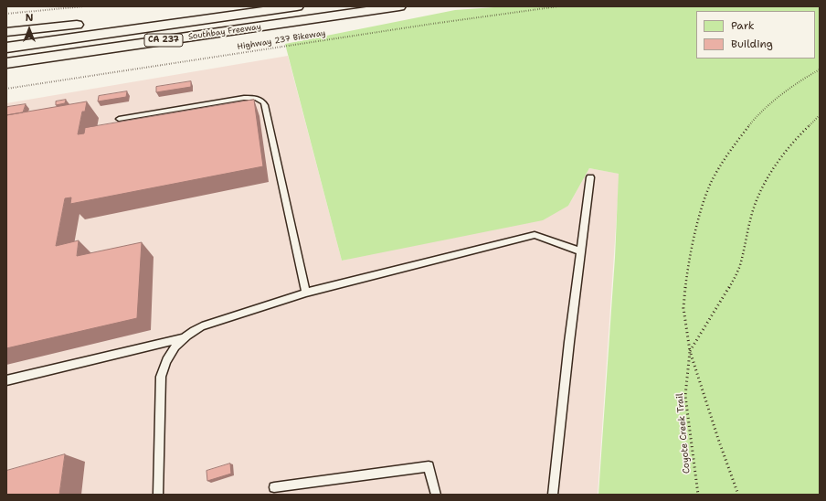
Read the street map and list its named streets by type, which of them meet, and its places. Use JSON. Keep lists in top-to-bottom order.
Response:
{
  "streets": {
    "highway": ["Southbay Freeway", "CA 237"],
    "path": ["Highway 237 Bikeway", "Coyote Creek Trail"]
  },
  "legend": ["Park", "Building"],
  "north": "top"
}
